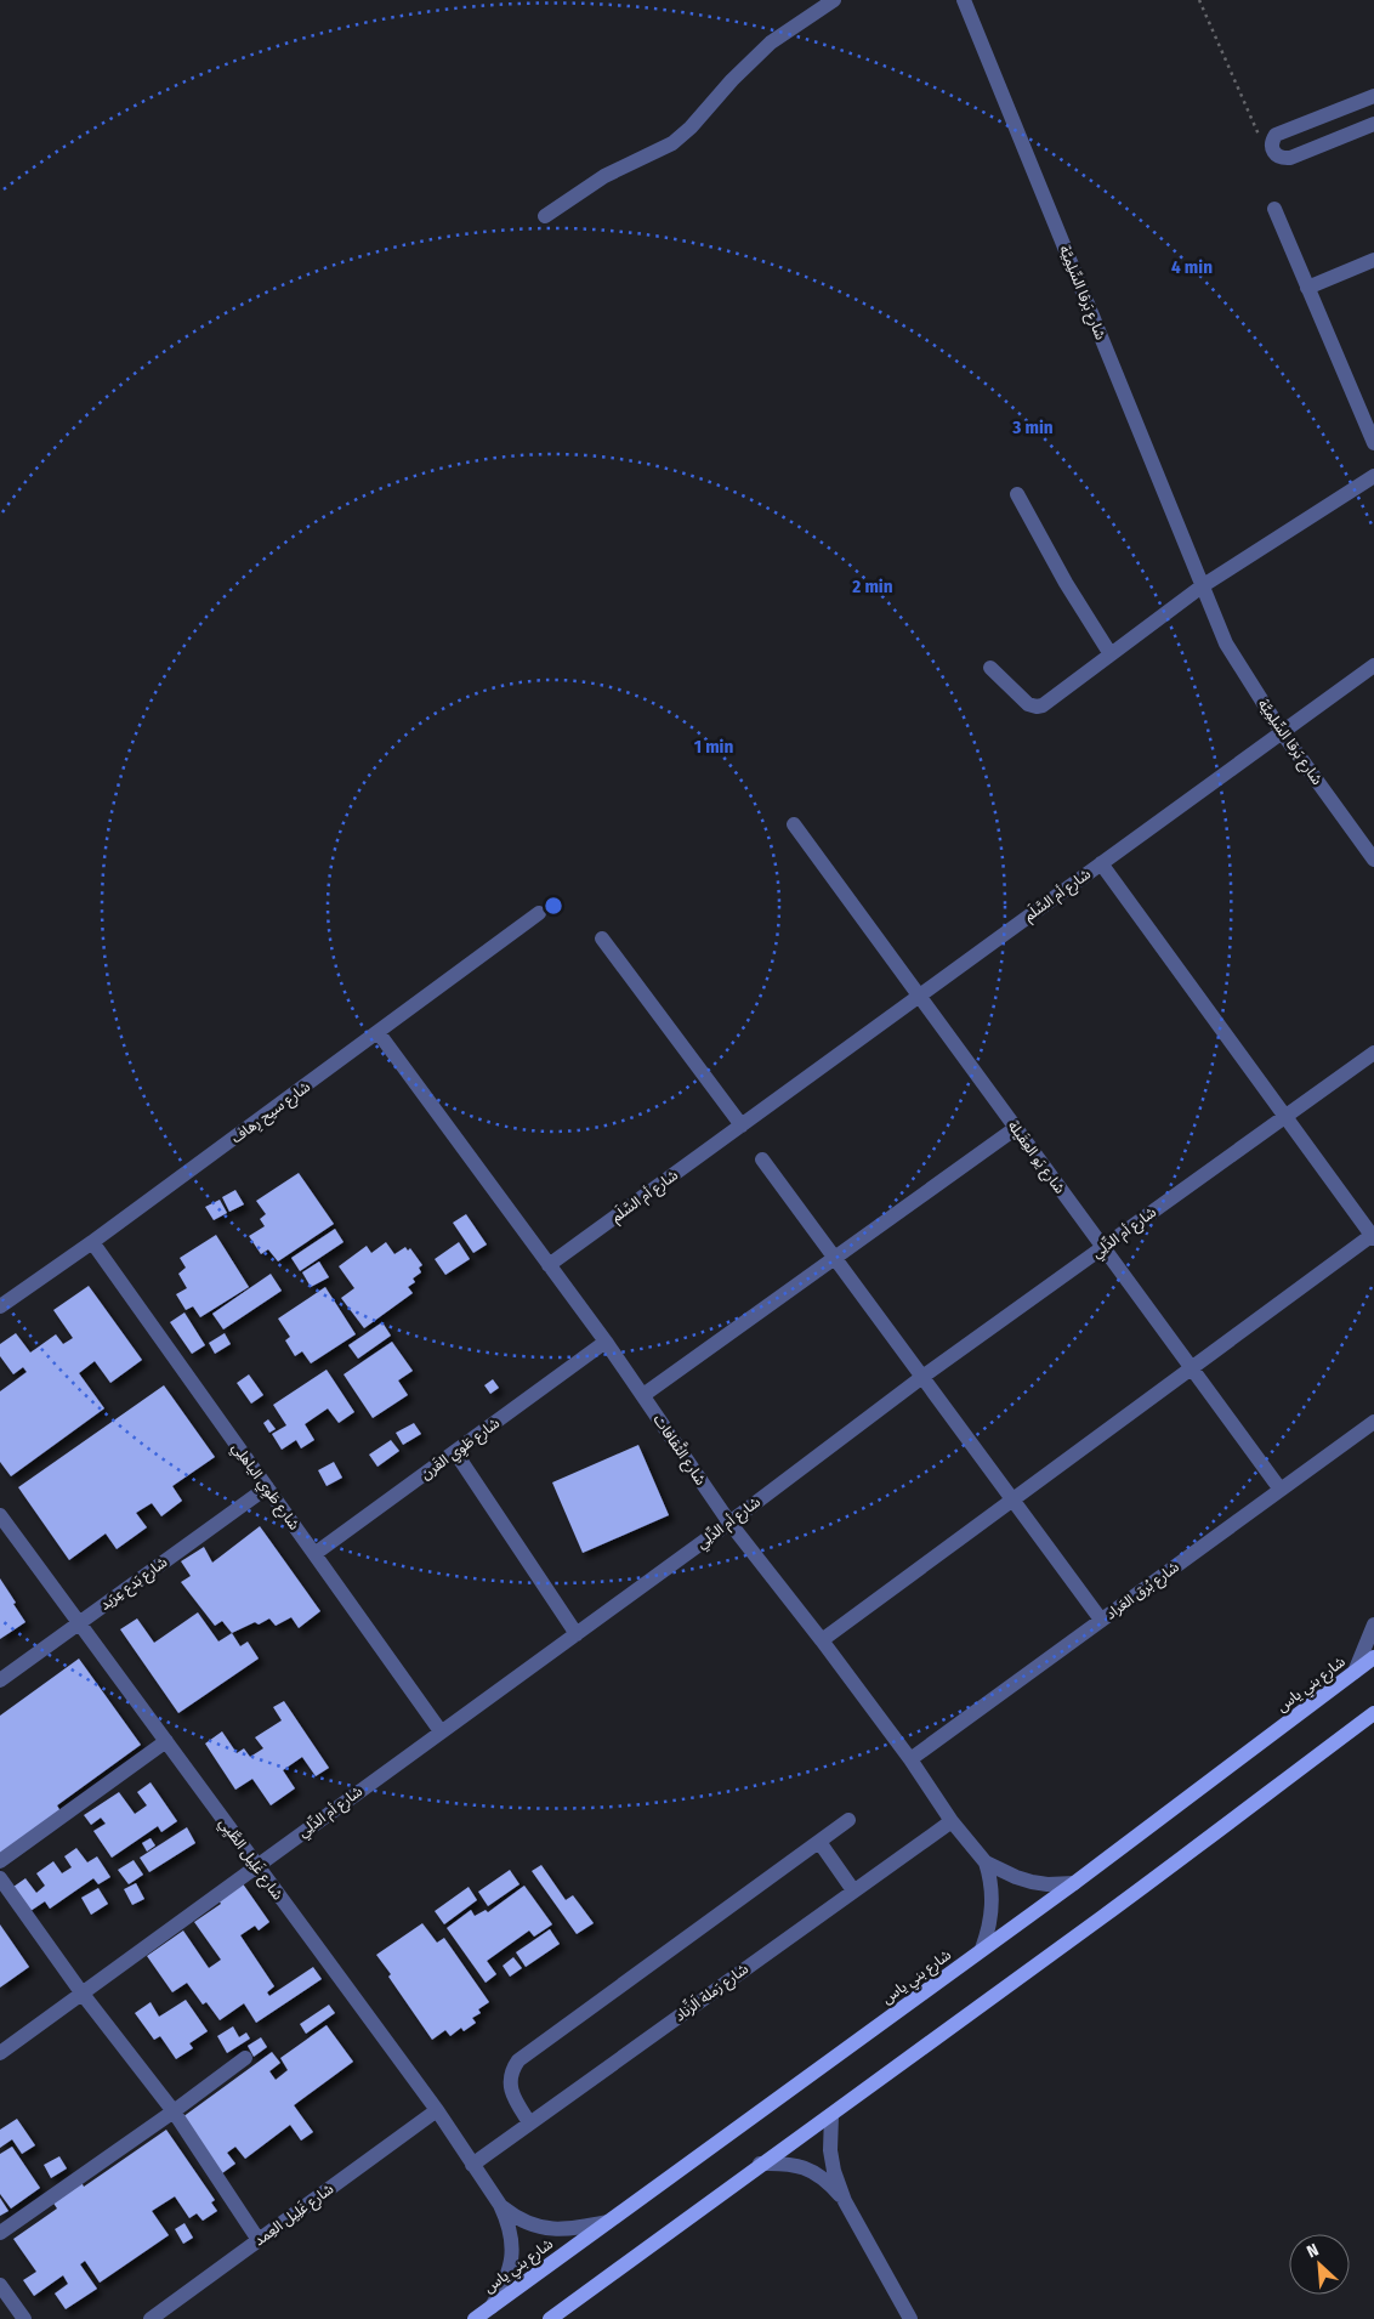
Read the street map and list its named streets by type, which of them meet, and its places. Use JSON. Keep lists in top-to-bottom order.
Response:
{
  "streets": {
    "main road": ["شارع بني ياس"],
    "street": [
      "شارع بَرقا السِّلِمِيَّة",
      "شارع أم السَّلَم",
      "شارع سيح رِهاف",
      "شارع يَو العِقَيلة",
      "شارع أم الدِّلِي",
      "شارع طَوِي القَرن",
      "شارع الثَّقافات",
      "شارع طَوِي الياهلِي",
      "شارع بَدع عِرَيد",
      "شارع بُرق العَراد",
      "شارع غَلِيل الطَّيِي",
      "شارع رَملة اَلزِّناد",
      "شارع غَلِيل العِمد"
    ]
  },
  "crossings": [
    ["شارع بَرقا السِّلِمِيَّة", "شارع أم السَّلَم"],
    ["شارع أم السَّلَم", "شارع يَو العِقَيلة"],
    ["شارع أم السَّلَم", "شارع الثَّقافات"],
    ["شارع سيح رِهاف", "شارع الثَّقافات"],
    ["شارع سيح رِهاف", "شارع طَوِي الياهلِي"],
    ["شارع يَو العِقَيلة", "شارع أم الدِّلِي"],
    ["شارع يَو العِقَيلة", "شارع بُرق العَراد"],
    ["شارع أم الدِّلِي", "شارع الثَّقافات"],
    ["شارع أم الدِّلِي", "شارع طَوِي الياهلِي"],
    ["شارع أم الدِّلِي", "شارع غَلِيل الطَّيِي"],
    ["شارع طَوِي القَرن", "شارع الثَّقافات"],
    ["شارع طَوِي القَرن", "شارع طَوِي الياهلِي"],
    ["شارع الثَّقافات", "شارع بُرق العَراد"],
    ["شارع الثَّقافات", "شارع بني ياس"],
    ["شارع الثَّقافات", "شارع رَملة اَلزِّناد"],
    ["شارع طَوِي الياهلِي", "شارع بَدع عِرَيد"],
    ["شارع بَدع عِرَيد", "شارع غَلِيل الطَّيِي"],
    ["شارع بني ياس", "شارع غَلِيل الطَّيِي"],
    ["شارع غَلِيل الطَّيِي", "شارع رَملة اَلزِّناد"],
    ["شارع غَلِيل الطَّيِي", "شارع غَلِيل العِمد"]
  ],
  "north": "top left",
  "rings": [
    "4 min",
    "3 min",
    "2 min",
    "1 min"
  ]
}
